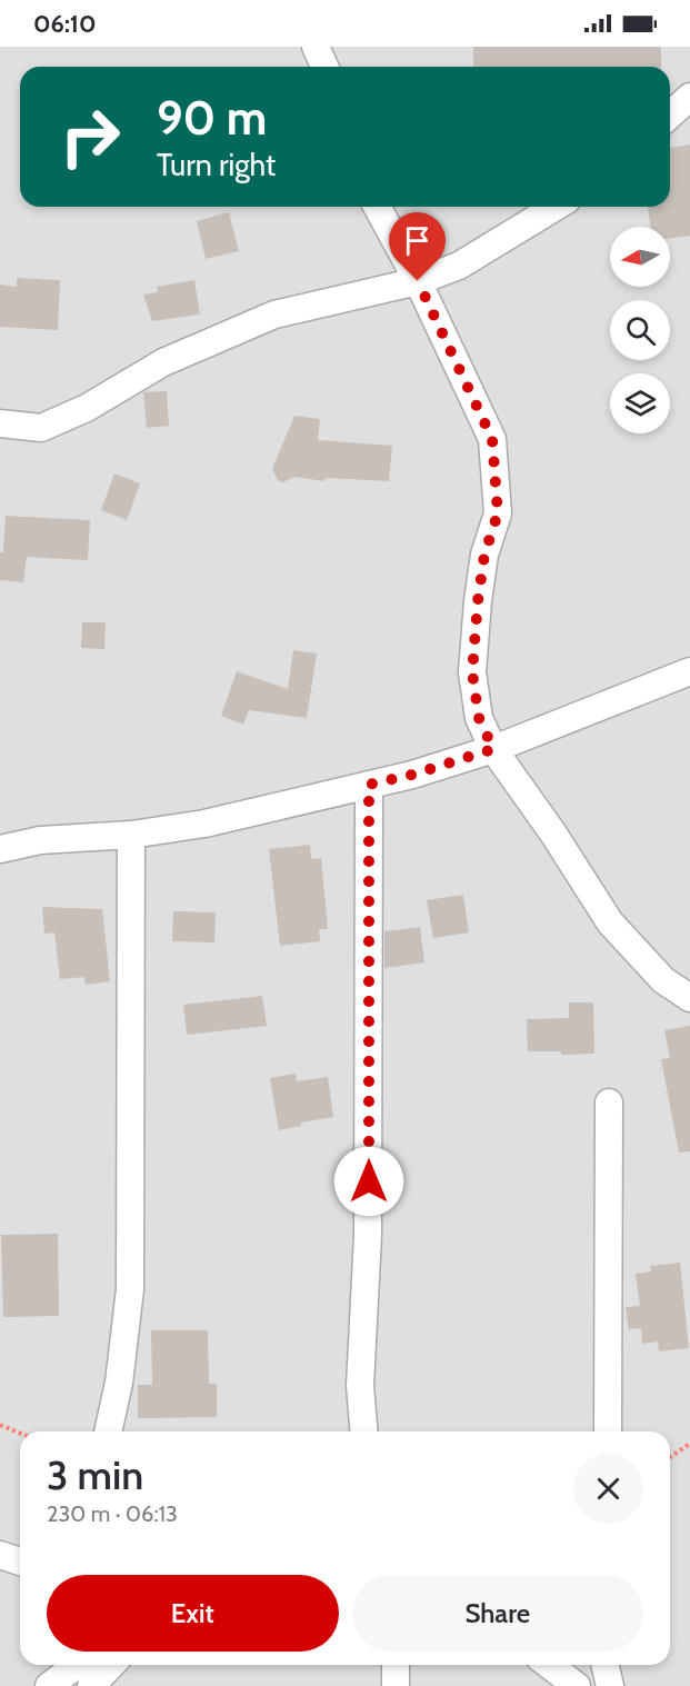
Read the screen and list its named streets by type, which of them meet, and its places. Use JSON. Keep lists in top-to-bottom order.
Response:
{
  "north": "left",
  "page": {
    "status": "06:10",
    "turn": ["90 m", "Turn right"],
    "heading": ["3 min", "230 m · 06:13"],
    "buttons": ["Exit", "Share"]
  }
}
